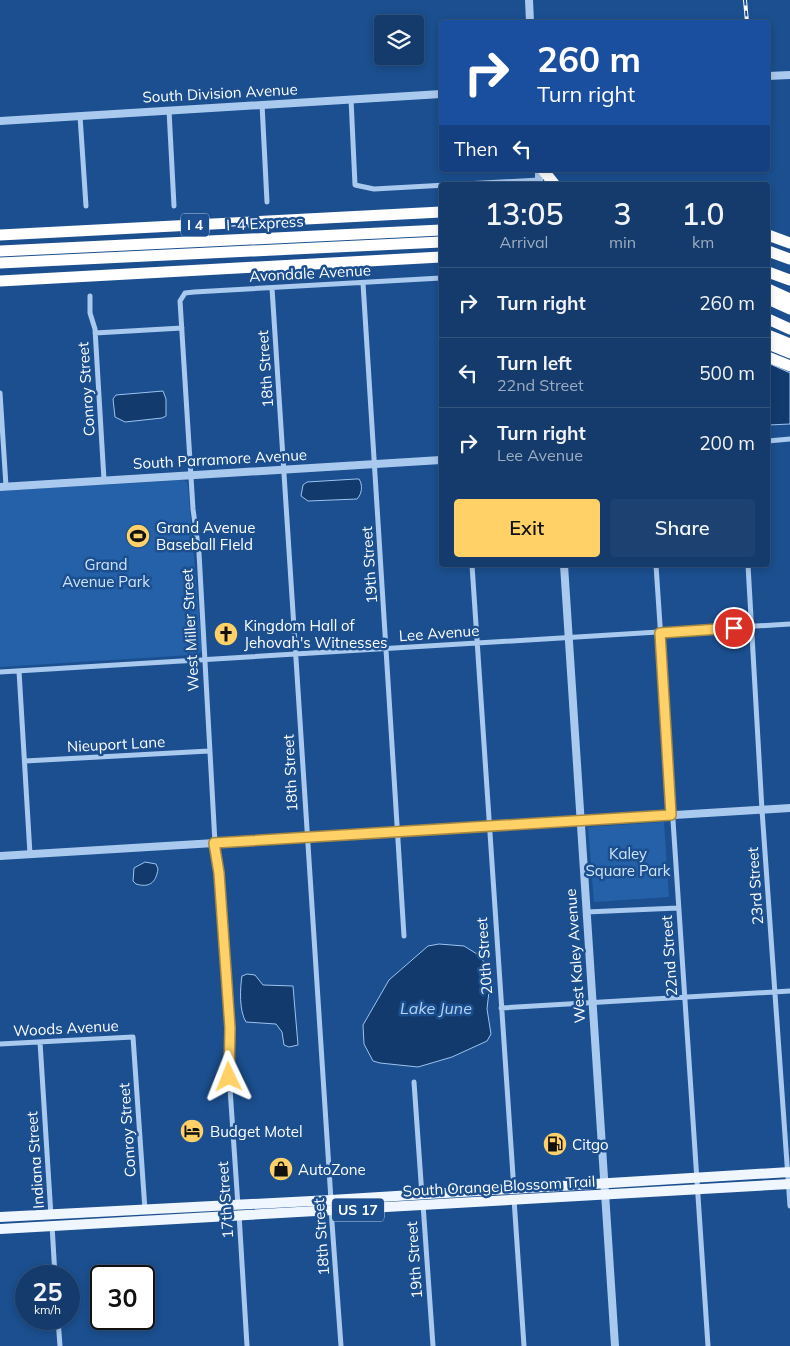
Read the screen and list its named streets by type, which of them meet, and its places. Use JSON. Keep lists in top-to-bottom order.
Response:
{
  "streets": {
    "highway": ["I-4 Express", "I 4"],
    "main road": ["South Orange Blossom Trail", "US 17"],
    "street": [
      "South Division Avenue",
      "Avondale Avenue",
      "18th Street",
      "Conroy Street",
      "South Parramore Avenue",
      "19th Street",
      "West Miller Street",
      "Lee Avenue",
      "Nieuport Lane",
      "23rd Street",
      "20th Street",
      "West Kaley Avenue",
      "22nd Street",
      "Woods Avenue",
      "Indiana Street",
      "17th Street"
    ]
  },
  "crossings": [
    ["Avondale Avenue", "18th Street"],
    ["Avondale Avenue", "19th Street"],
    ["Avondale Avenue", "West Miller Street"],
    ["18th Street", "South Parramore Avenue"],
    ["18th Street", "Lee Avenue"],
    ["18th Street", "South Orange Blossom Trail"],
    ["Conroy Street", "South Parramore Avenue"],
    ["Conroy Street", "Woods Avenue"],
    ["Conroy Street", "South Orange Blossom Trail"],
    ["South Parramore Avenue", "19th Street"],
    ["South Parramore Avenue", "West Miller Street"],
    ["19th Street", "Lee Avenue"],
    ["19th Street", "South Orange Blossom Trail"],
    ["West Miller Street", "Lee Avenue"],
    ["West Miller Street", "Nieuport Lane"],
    ["West Miller Street", "17th Street"],
    ["Lee Avenue", "23rd Street"],
    ["Lee Avenue", "20th Street"],
    ["Lee Avenue", "West Kaley Avenue"],
    ["Lee Avenue", "22nd Street"],
    ["23rd Street", "South Orange Blossom Trail"],
    ["20th Street", "South Orange Blossom Trail"],
    ["West Kaley Avenue", "South Orange Blossom Trail"],
    ["22nd Street", "South Orange Blossom Trail"],
    ["Woods Avenue", "Indiana Street"],
    ["Indiana Street", "South Orange Blossom Trail"],
    ["South Orange Blossom Trail", "17th Street"]
  ],
  "water": ["Lake June"],
  "parks": ["Grand Avenue Park", "Kaley Square Park"],
  "places": {
    "sports": ["Grand Avenue Baseball FIeld"],
    "church": ["Kingdom Hall of Jehovah's Witnesses"],
    "hotel": ["Budget Motel"],
    "fuel station": ["Citgo"],
    "shop": ["AutoZone"]
  },
  "page": {
    "turn": ["260 m", "Turn right"],
    "then": "Then",
    "eta": [
      "13:05",
      "Arrival",
      "3",
      "min",
      "1.0",
      "km"
    ],
    "list": [
      {
        "name": "Turn right",
        "value": "260 m"
      },
      {
        "name": "Turn left",
        "note": "22nd Street",
        "value": "500 m"
      },
      {
        "name": "Turn right",
        "note": "Lee Avenue",
        "value": "200 m"
      }
    ],
    "buttons": ["Exit", "Share"],
    "speed": "25 km/h",
    "limit": "30"
  }
}
